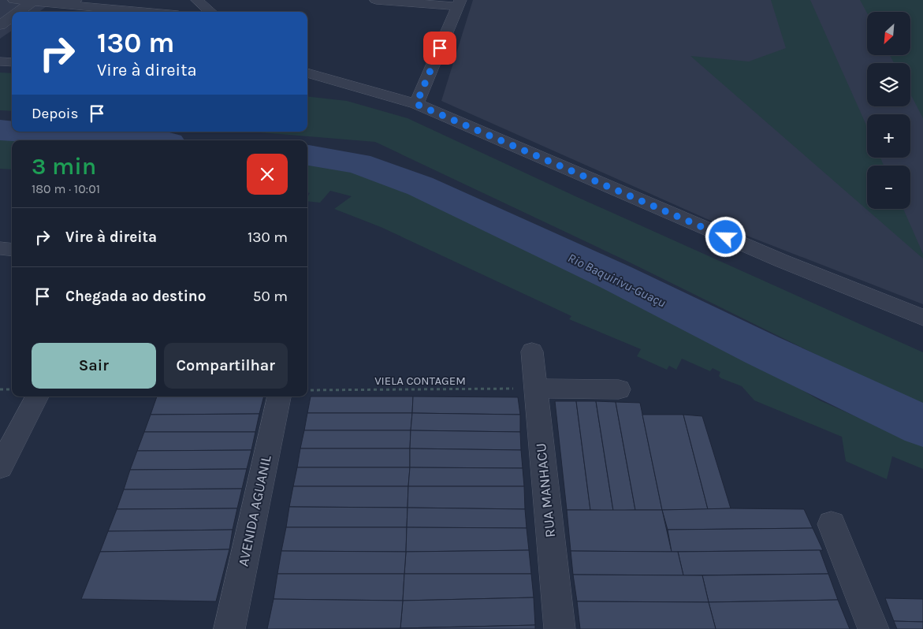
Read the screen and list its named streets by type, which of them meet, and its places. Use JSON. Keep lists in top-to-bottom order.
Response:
{
  "streets": {
    "street": ["RUA MANHACU", "AVENIDA AGUANIL"],
    "path": ["VIELA CONTAGEM"]
  },
  "crossings": [
    ["VIELA CONTAGEM", "RUA MANHACU"]
  ],
  "water": ["Rio Baquirivu-Guaçu"],
  "north": "bottom left",
  "page": {
    "map_buttons": ["+", "−"],
    "turn": ["130 m", "Vire à direita"],
    "then": "Depois",
    "heading": ["3 min", "180 m · 10:01"],
    "list": [
      {
        "name": "Vire à direita",
        "value": "130 m"
      },
      {
        "name": "Chegada ao destino",
        "value": "50 m"
      }
    ],
    "buttons": ["Sair", "Compartilhar"]
  }
}
